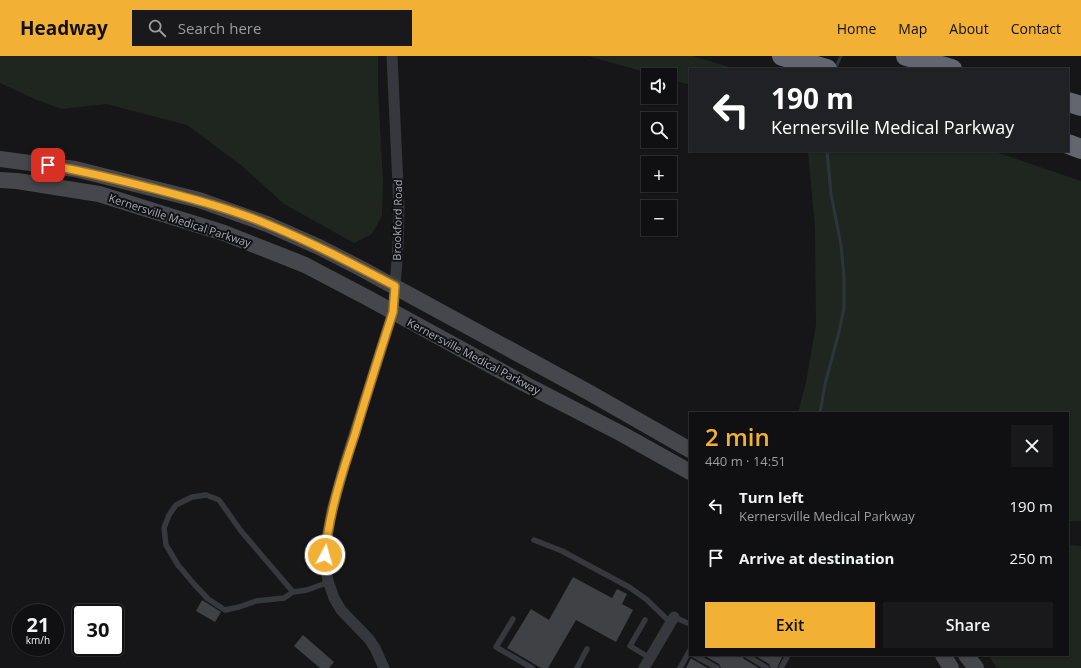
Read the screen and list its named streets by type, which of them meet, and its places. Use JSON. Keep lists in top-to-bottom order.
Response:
{
  "streets": {
    "main road": ["Kernersville Medical Parkway"],
    "street": ["Brookford Road"]
  },
  "crossings": [
    ["Kernersville Medical Parkway", "Brookford Road"]
  ],
  "page": {
    "header": "Headway",
    "search": "Search here",
    "nav": [
      "Home",
      "Map",
      "About",
      "Contact"
    ],
    "map_buttons": ["+", "−"],
    "turn": ["190 m", "Kernersville Medical Parkway"],
    "heading": ["2 min", "440 m · 14:51"],
    "list": [
      {
        "name": "Turn left",
        "note": "Kernersville Medical Parkway",
        "value": "190 m"
      },
      {
        "name": "Arrive at destination",
        "value": "250 m"
      }
    ],
    "buttons": ["Exit", "Share"],
    "speed": "21 km/h",
    "limit": "30"
  }
}
